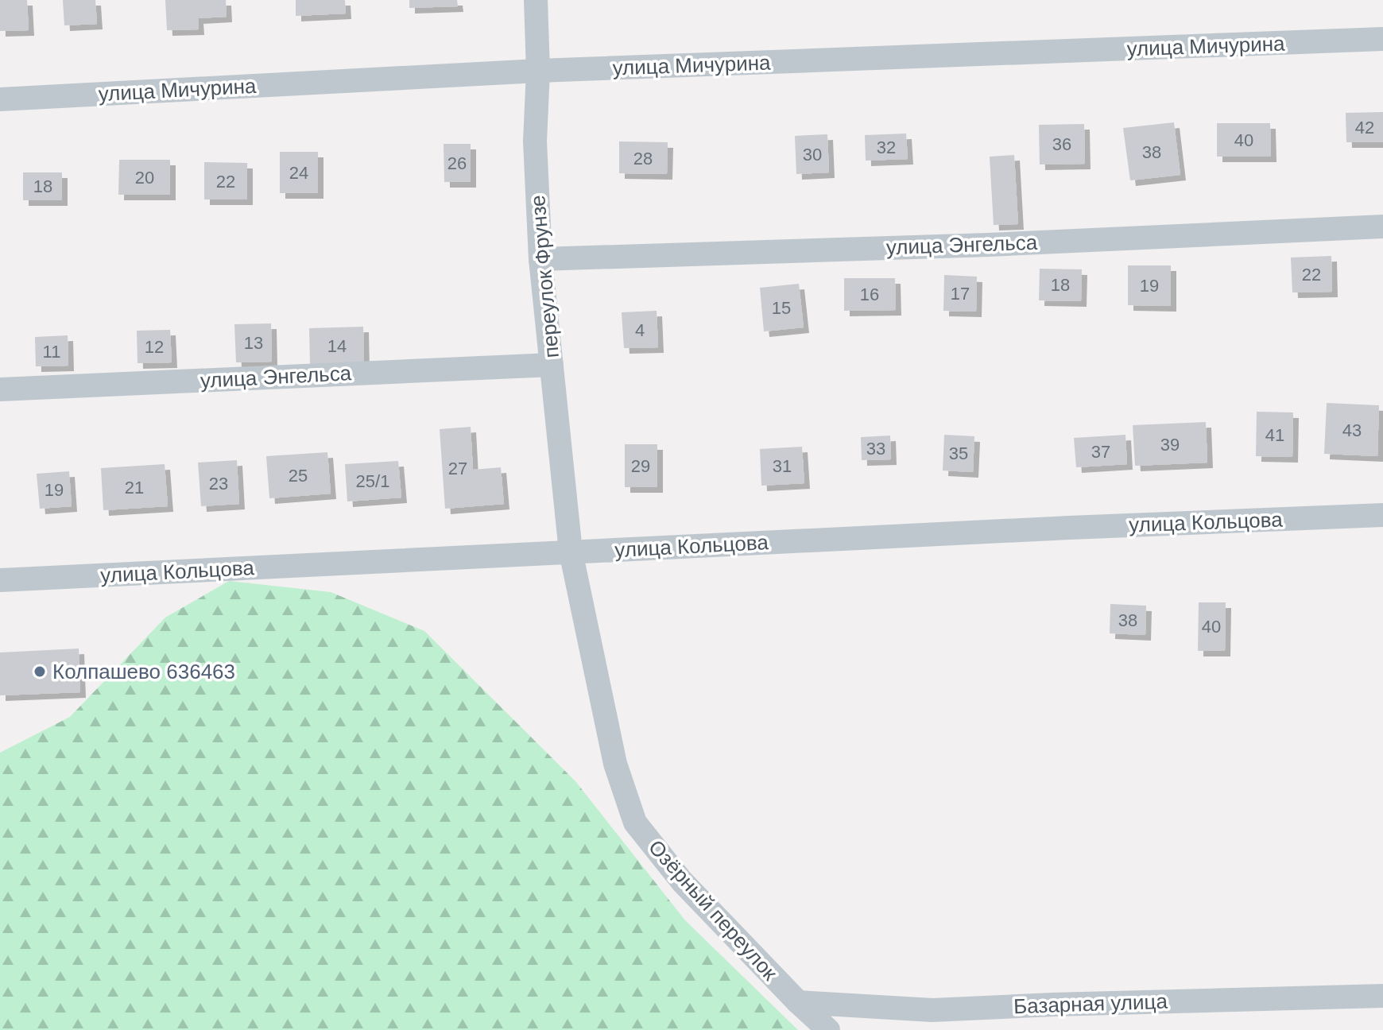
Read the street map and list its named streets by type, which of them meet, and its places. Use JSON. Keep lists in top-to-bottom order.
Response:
{
  "streets": {
    "street": [
      "улица Мичурина",
      "улица Энгельса",
      "переулок Фрунзе",
      "улица Кольцова",
      "Озёрный переулок",
      "Базарная улица"
    ]
  },
  "crossings": [
    ["улица Мичурина", "переулок Фрунзе"],
    ["улица Энгельса", "переулок Фрунзе"],
    ["переулок Фрунзе", "улица Кольцова"],
    ["переулок Фрунзе", "Озёрный переулок"],
    ["улица Кольцова", "Озёрный переулок"],
    ["Озёрный переулок", "Базарная улица"]
  ],
  "places": ["Колпашево 636463"],
  "house_numbers": [
    "42",
    "40",
    "36",
    "32",
    "38",
    "30",
    "28",
    "26",
    "24",
    "20",
    "22",
    "18",
    "22",
    "18",
    "19",
    "17",
    "16",
    "15",
    "4",
    "13",
    "14",
    "12",
    "11",
    "43",
    "41",
    "39",
    "33",
    "37",
    "35",
    "29",
    "31",
    "27",
    "25",
    "25/1",
    "23",
    "21",
    "19",
    "38",
    "40"
  ]
}
